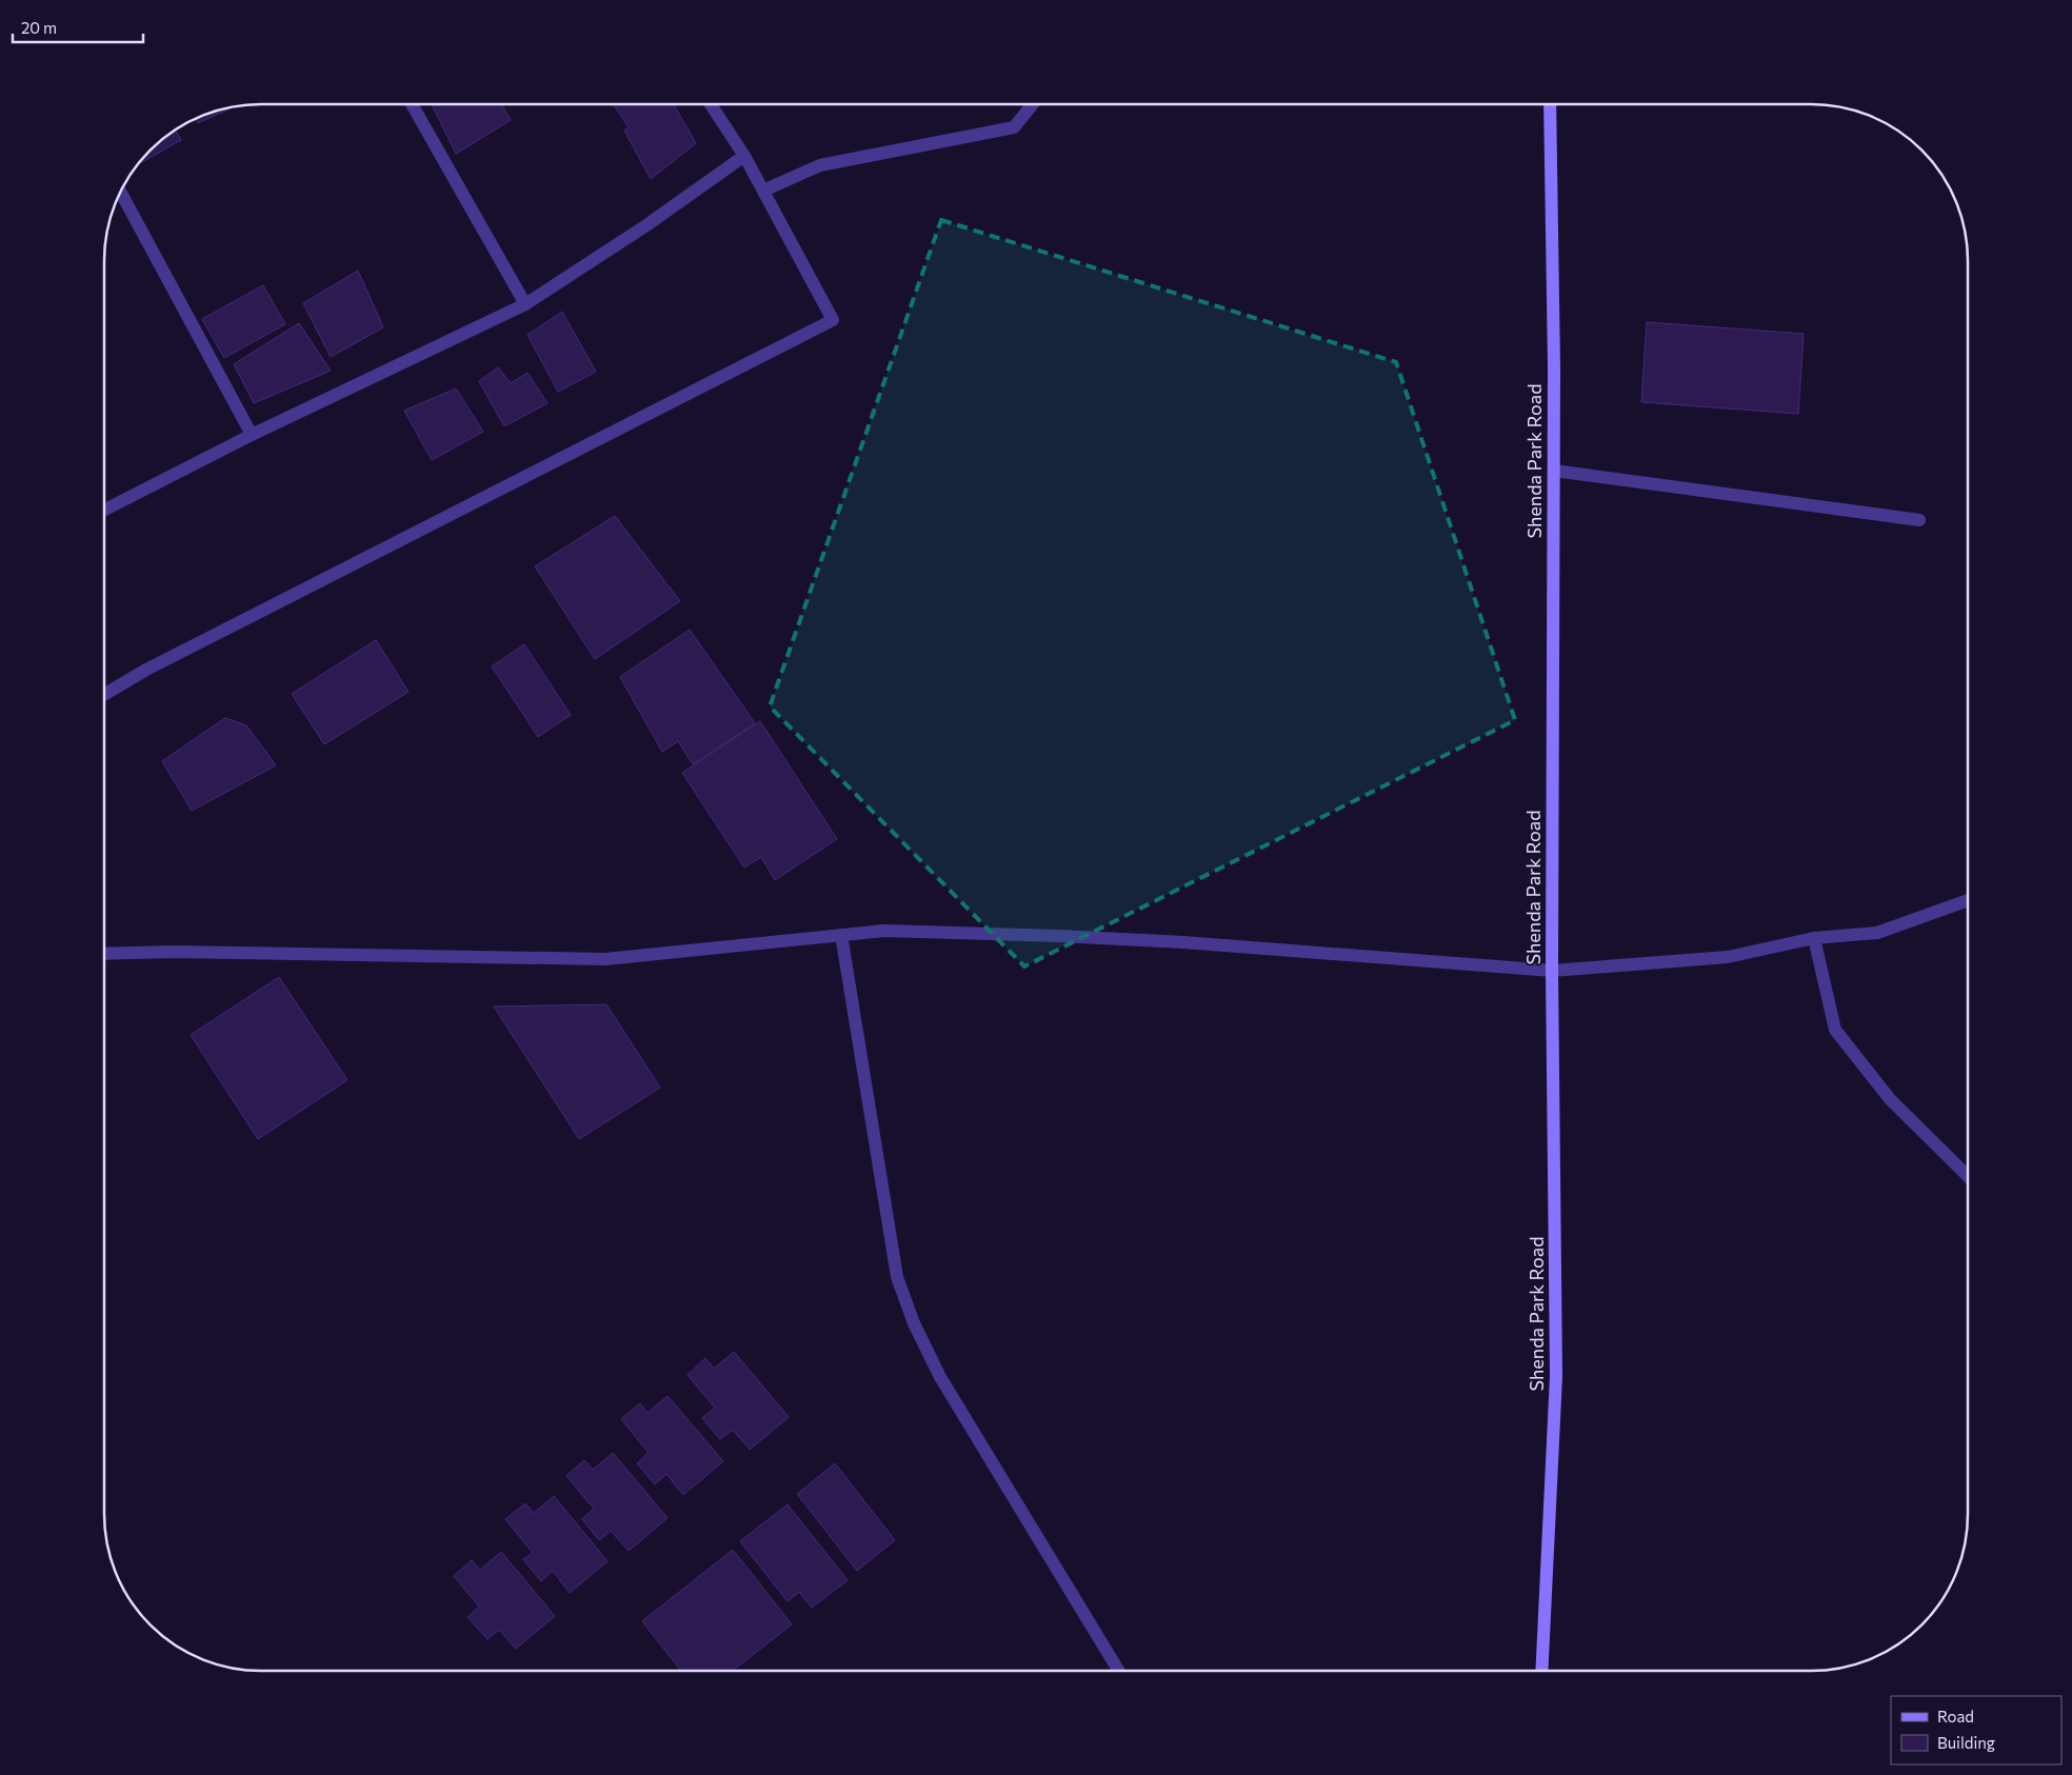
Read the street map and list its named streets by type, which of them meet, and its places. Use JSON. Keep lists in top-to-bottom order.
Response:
{
  "streets": {
    "main road": ["Shenda Park Road"]
  },
  "legend": ["Road", "Building"],
  "scale_bar": "20 m"
}
